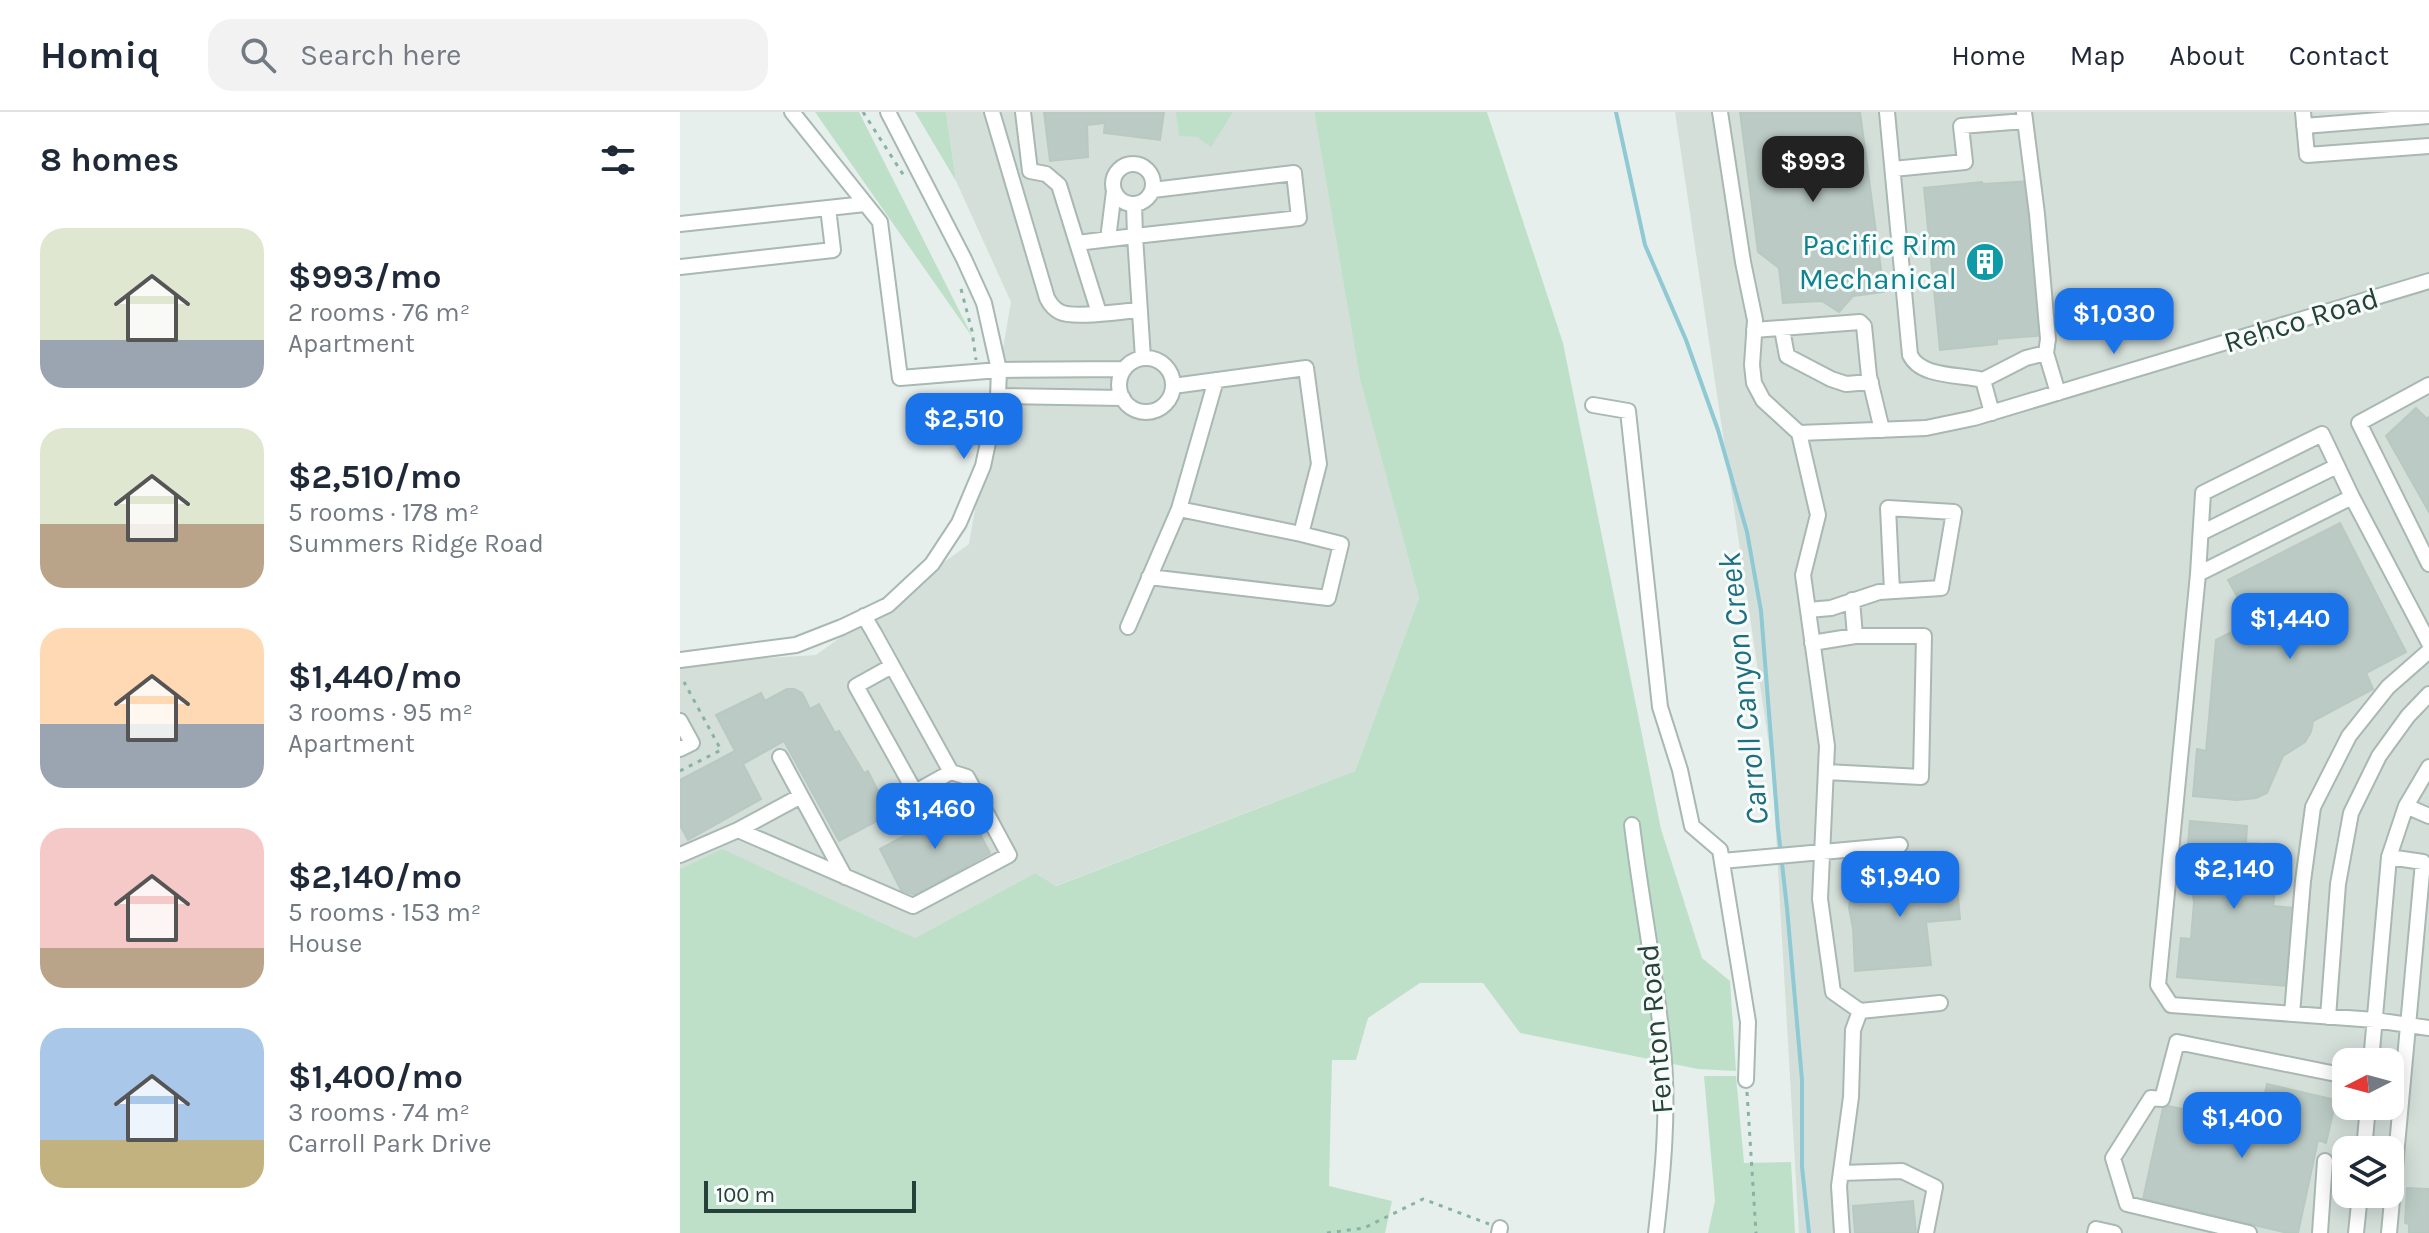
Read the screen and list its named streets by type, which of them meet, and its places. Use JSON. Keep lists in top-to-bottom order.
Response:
{
  "streets": {
    "street": ["Rehco Road", "Fenton Road"]
  },
  "water": ["Carroll Canyon Creek"],
  "places": {
    "building": ["Pacific Rim Mechanical"]
  },
  "scale_bar": "100 m",
  "north": "left",
  "page": {
    "header": "Homiq",
    "search": "Search here",
    "nav": [
      "Home",
      "Map",
      "About",
      "Contact"
    ],
    "heading": "8 homes",
    "price": [
      "$993",
      "$1,030",
      "$2,510",
      "$1,440",
      "$1,460",
      "$2,140",
      "$1,940",
      "$1,400"
    ],
    "list": [
      {
        "name": "$993/mo",
        "note": "2 rooms · 76 m² · Apartment"
      },
      {
        "name": "$2,510/mo",
        "note": "5 rooms · 178 m² · Summers Ridge Road"
      },
      {
        "name": "$1,440/mo",
        "note": "3 rooms · 95 m² · Apartment"
      },
      {
        "name": "$2,140/mo",
        "note": "5 rooms · 153 m² · House"
      },
      {
        "name": "$1,400/mo",
        "note": "3 rooms · 74 m² · Carroll Park Drive"
      }
    ],
    "scale": "100 m"
  }
}
